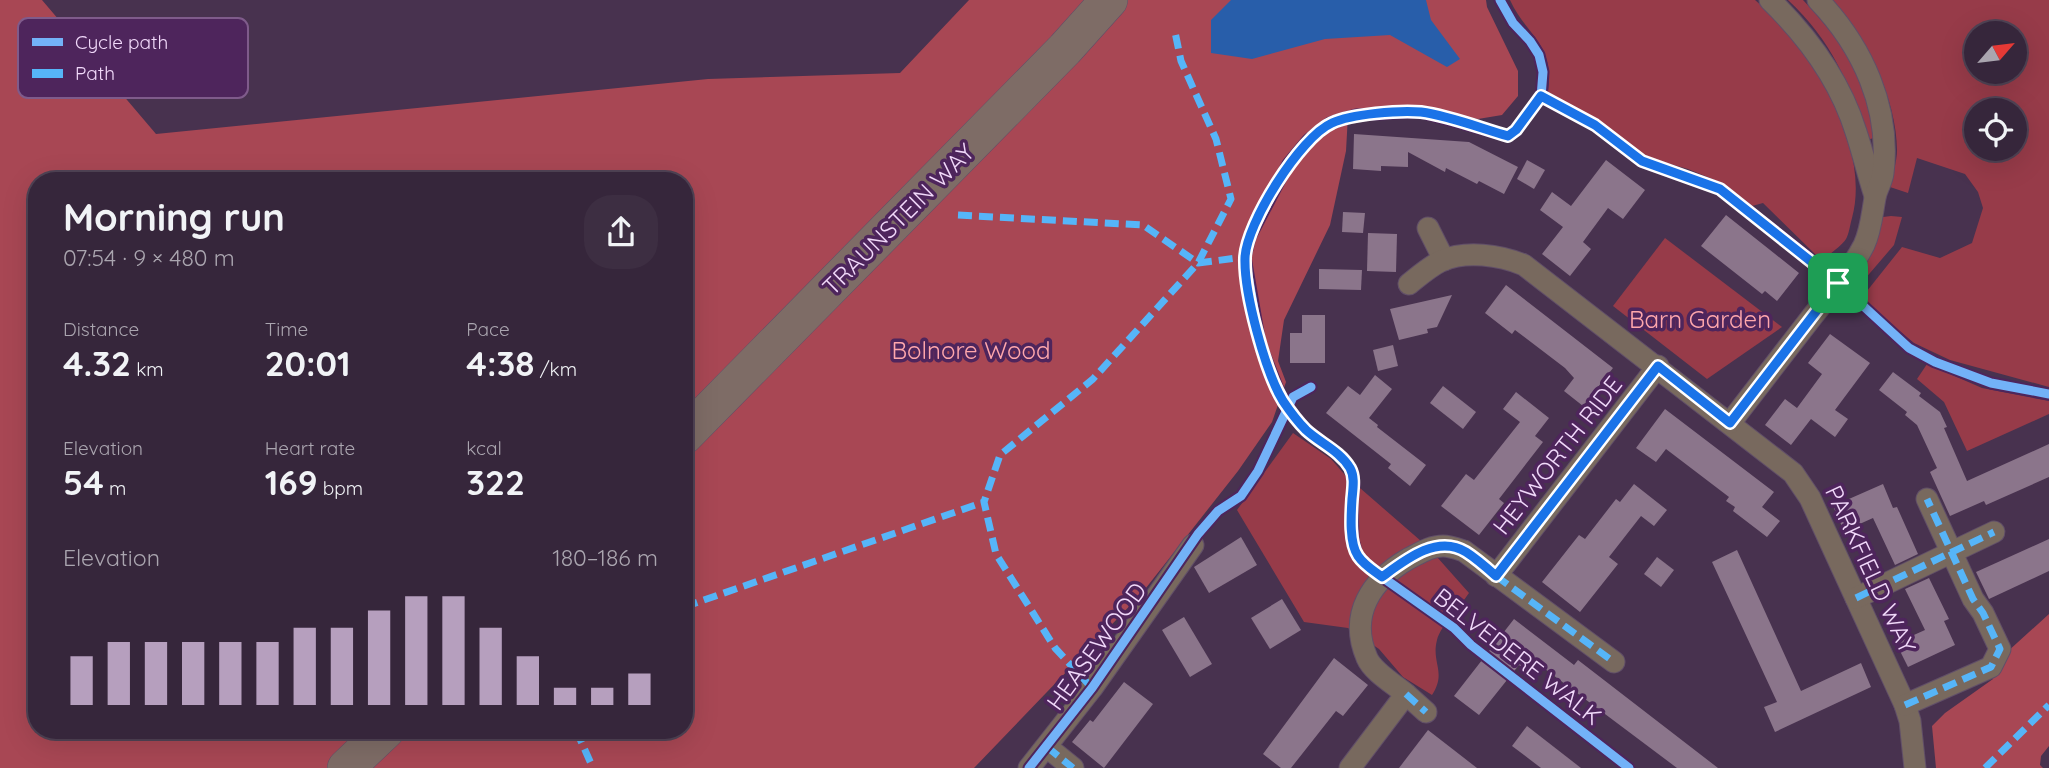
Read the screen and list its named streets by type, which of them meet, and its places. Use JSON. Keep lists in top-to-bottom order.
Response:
{
  "streets": {
    "highway": ["TRAUNSTEIN WAY"],
    "street": ["HEYWORTH RIDE", "PARKFIELD WAY", "HEASEWOOD"],
    "cycle path": ["BELVEDERE WALK"]
  },
  "crossings": [
    ["HEYWORTH RIDE", "PARKFIELD WAY"]
  ],
  "parks": ["Barn Garden", "Bolnore Wood"],
  "legend": ["Cycle path", "Path"],
  "north": "top right",
  "page": {
    "heading": ["Morning run", "07:54 · 9 × 480 m"],
    "stats": [
      ["Distance", "4.32 km"],
      ["Time", "20:01"],
      ["Pace", "4:38 /km"],
      ["Elevation", "54 m"],
      ["Heart rate", "169 bpm"],
      ["kcal", "322"]
    ],
    "chart": ["Elevation", "180–186 m"]
  }
}
